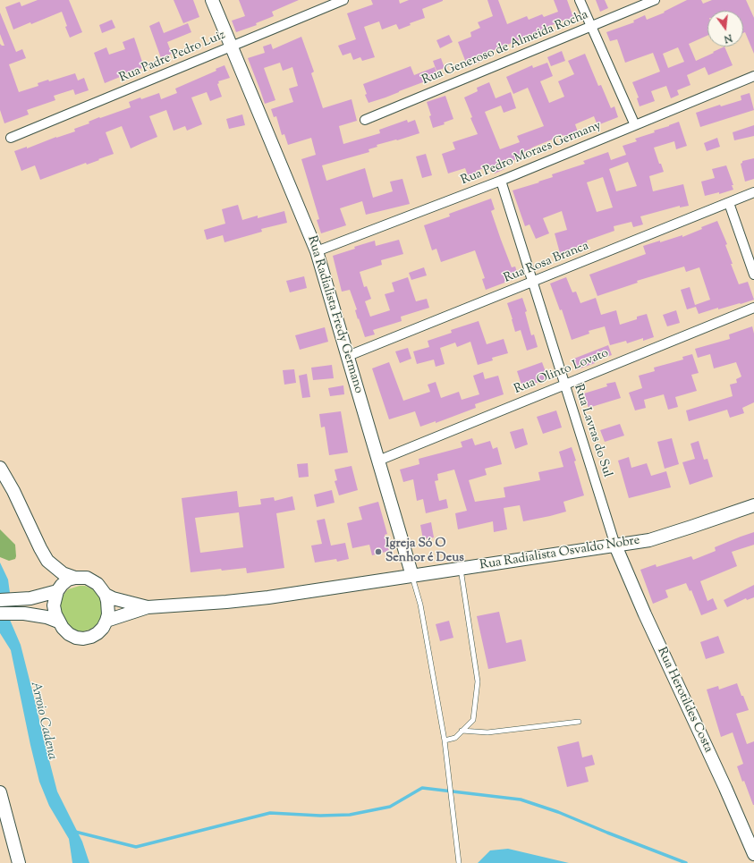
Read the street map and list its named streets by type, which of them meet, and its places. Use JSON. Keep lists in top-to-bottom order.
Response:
{
  "streets": {
    "street": [
      "Rua Generoso de Almeida Rocha",
      "Rua Padre Pedro Luiz",
      "Rua Pedro Moraes Germany",
      "Rua Rosa Branca",
      "Rua Radialista Fredy Germano",
      "Rua Olinto Lovato",
      "Rua Lavras do Sul",
      "Rua Radialista Osvaldo Nobre",
      "Rua Herotildes Costa"
    ]
  },
  "crossings": [
    ["Rua Padre Pedro Luiz", "Rua Radialista Fredy Germano"],
    ["Rua Pedro Moraes Germany", "Rua Radialista Fredy Germano"],
    ["Rua Pedro Moraes Germany", "Rua Lavras do Sul"],
    ["Rua Rosa Branca", "Rua Radialista Fredy Germano"],
    ["Rua Rosa Branca", "Rua Lavras do Sul"],
    ["Rua Radialista Fredy Germano", "Rua Olinto Lovato"],
    ["Rua Radialista Fredy Germano", "Rua Radialista Osvaldo Nobre"],
    ["Rua Olinto Lovato", "Rua Lavras do Sul"],
    ["Rua Lavras do Sul", "Rua Radialista Osvaldo Nobre"],
    ["Rua Lavras do Sul", "Rua Herotildes Costa"],
    ["Rua Radialista Osvaldo Nobre", "Rua Herotildes Costa"]
  ],
  "water": ["Arroio Cadena"],
  "places": ["Igreja Só O Senhor é Deus"],
  "north": "bottom"
}
